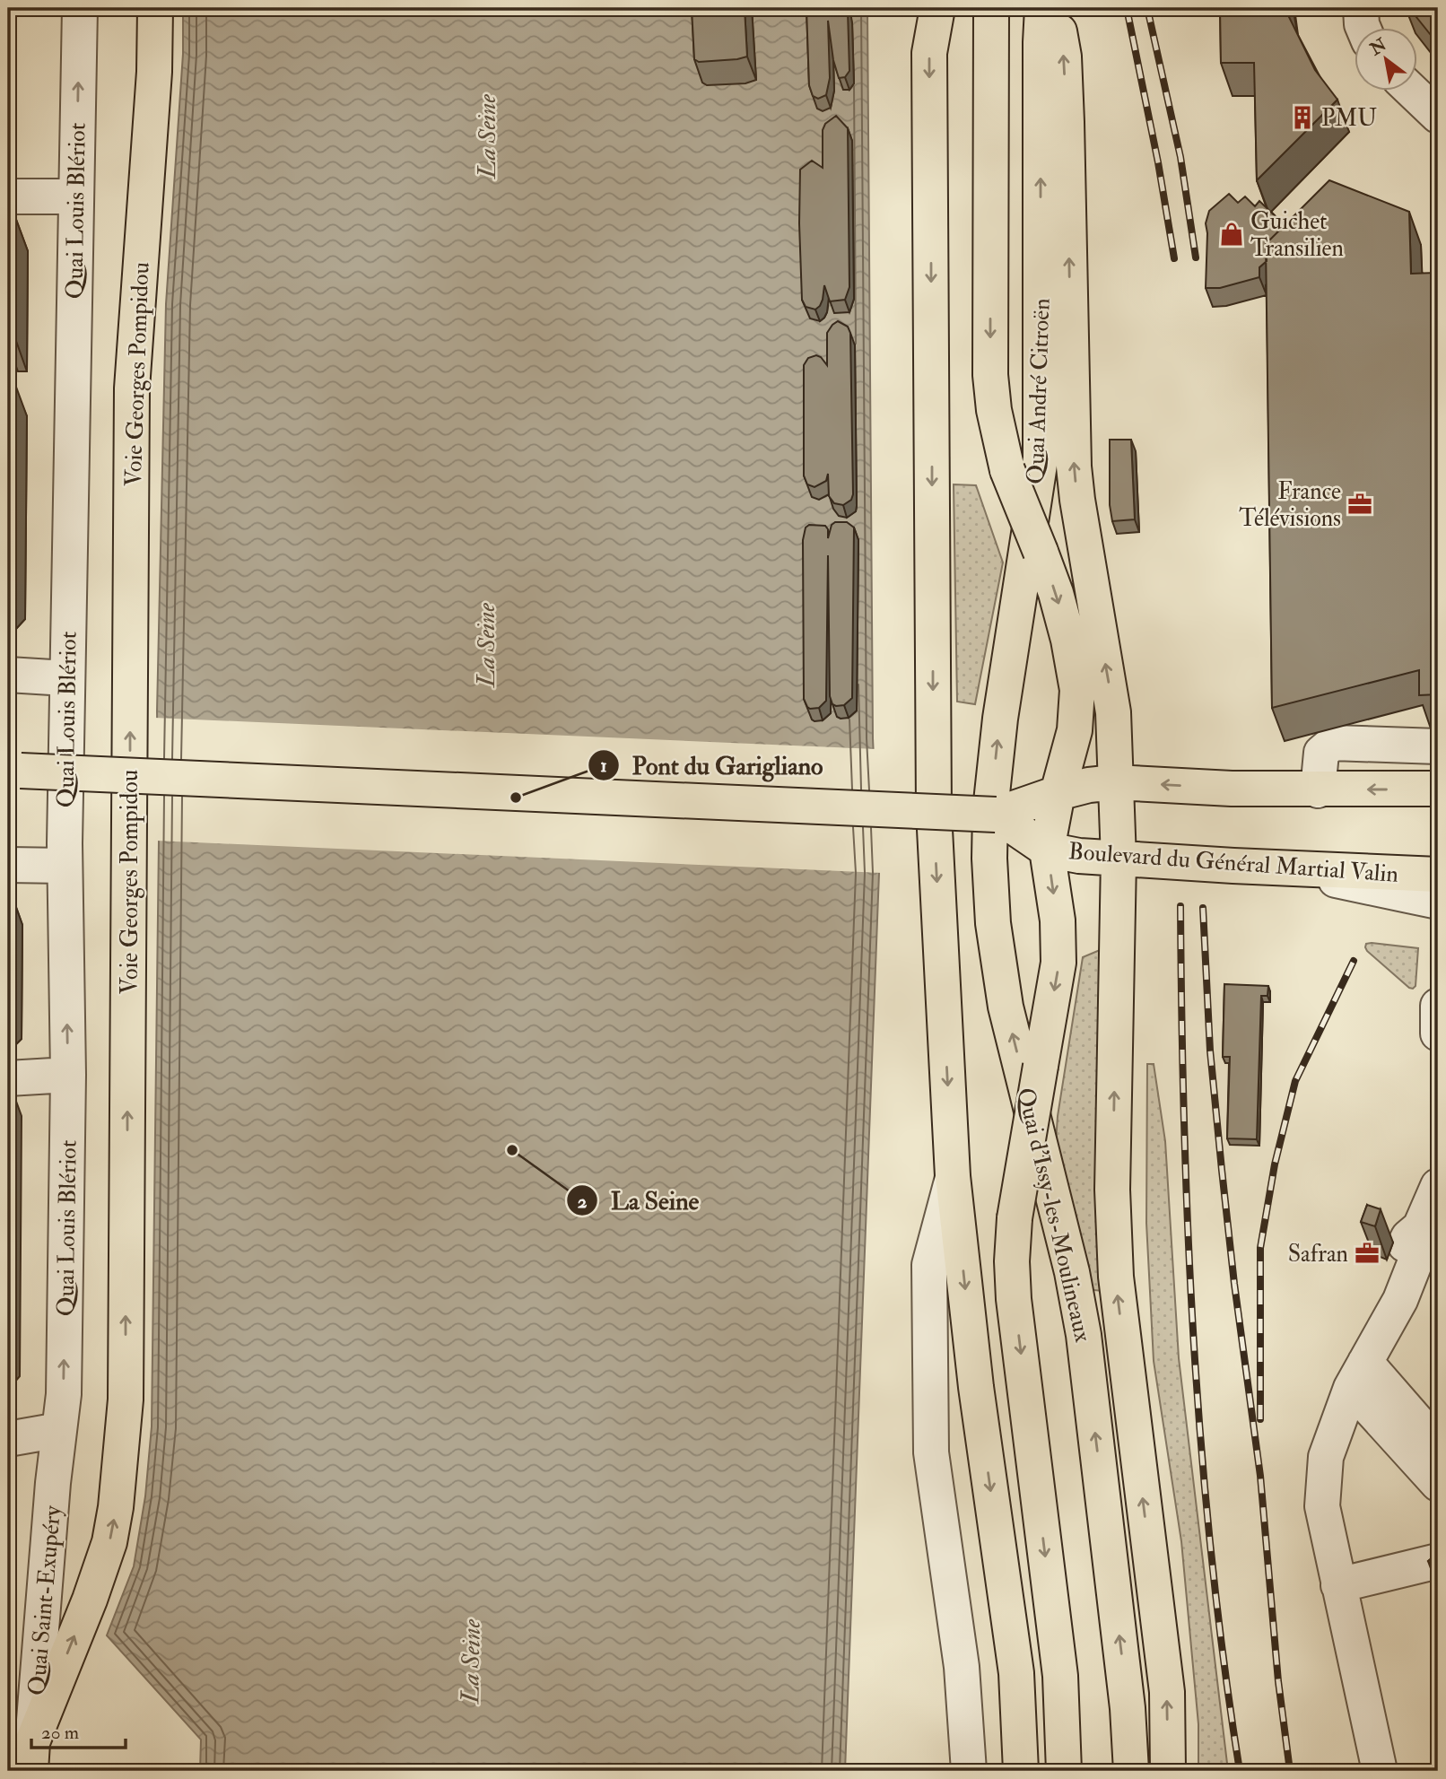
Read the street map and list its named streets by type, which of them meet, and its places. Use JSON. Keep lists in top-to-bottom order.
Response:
{
  "streets": {
    "main road": [
      "Voie Georges Pompidou",
      "Quai André Citroën",
      "Boulevard du Général Martial Valin",
      "Quai d'Issy-les-Moulineaux"
    ],
    "street": ["Quai Louis Blériot", "Quai Saint-Exupéry"]
  },
  "crossings": [
    ["Quai Louis Blériot", "Quai Saint-Exupéry"],
    ["Voie Georges Pompidou", "Quai Saint-Exupéry"],
    ["Quai André Citroën", "Boulevard du Général Martial Valin"],
    ["Quai André Citroën", "Quai d'Issy-les-Moulineaux"],
    ["Boulevard du Général Martial Valin", "Quai d'Issy-les-Moulineaux"]
  ],
  "one_way": ["Quai Louis Blériot", "Voie Georges Pompidou"],
  "water": ["La Seine"],
  "places": {
    "building": ["PMU"],
    "shop": ["Guichet Transilien"],
    "office": ["France Télévisions", "Safran"],
    "other": ["Pont du Garigliano", "La Seine"]
  },
  "scale_bar": "20 m",
  "north": "top left"
}
